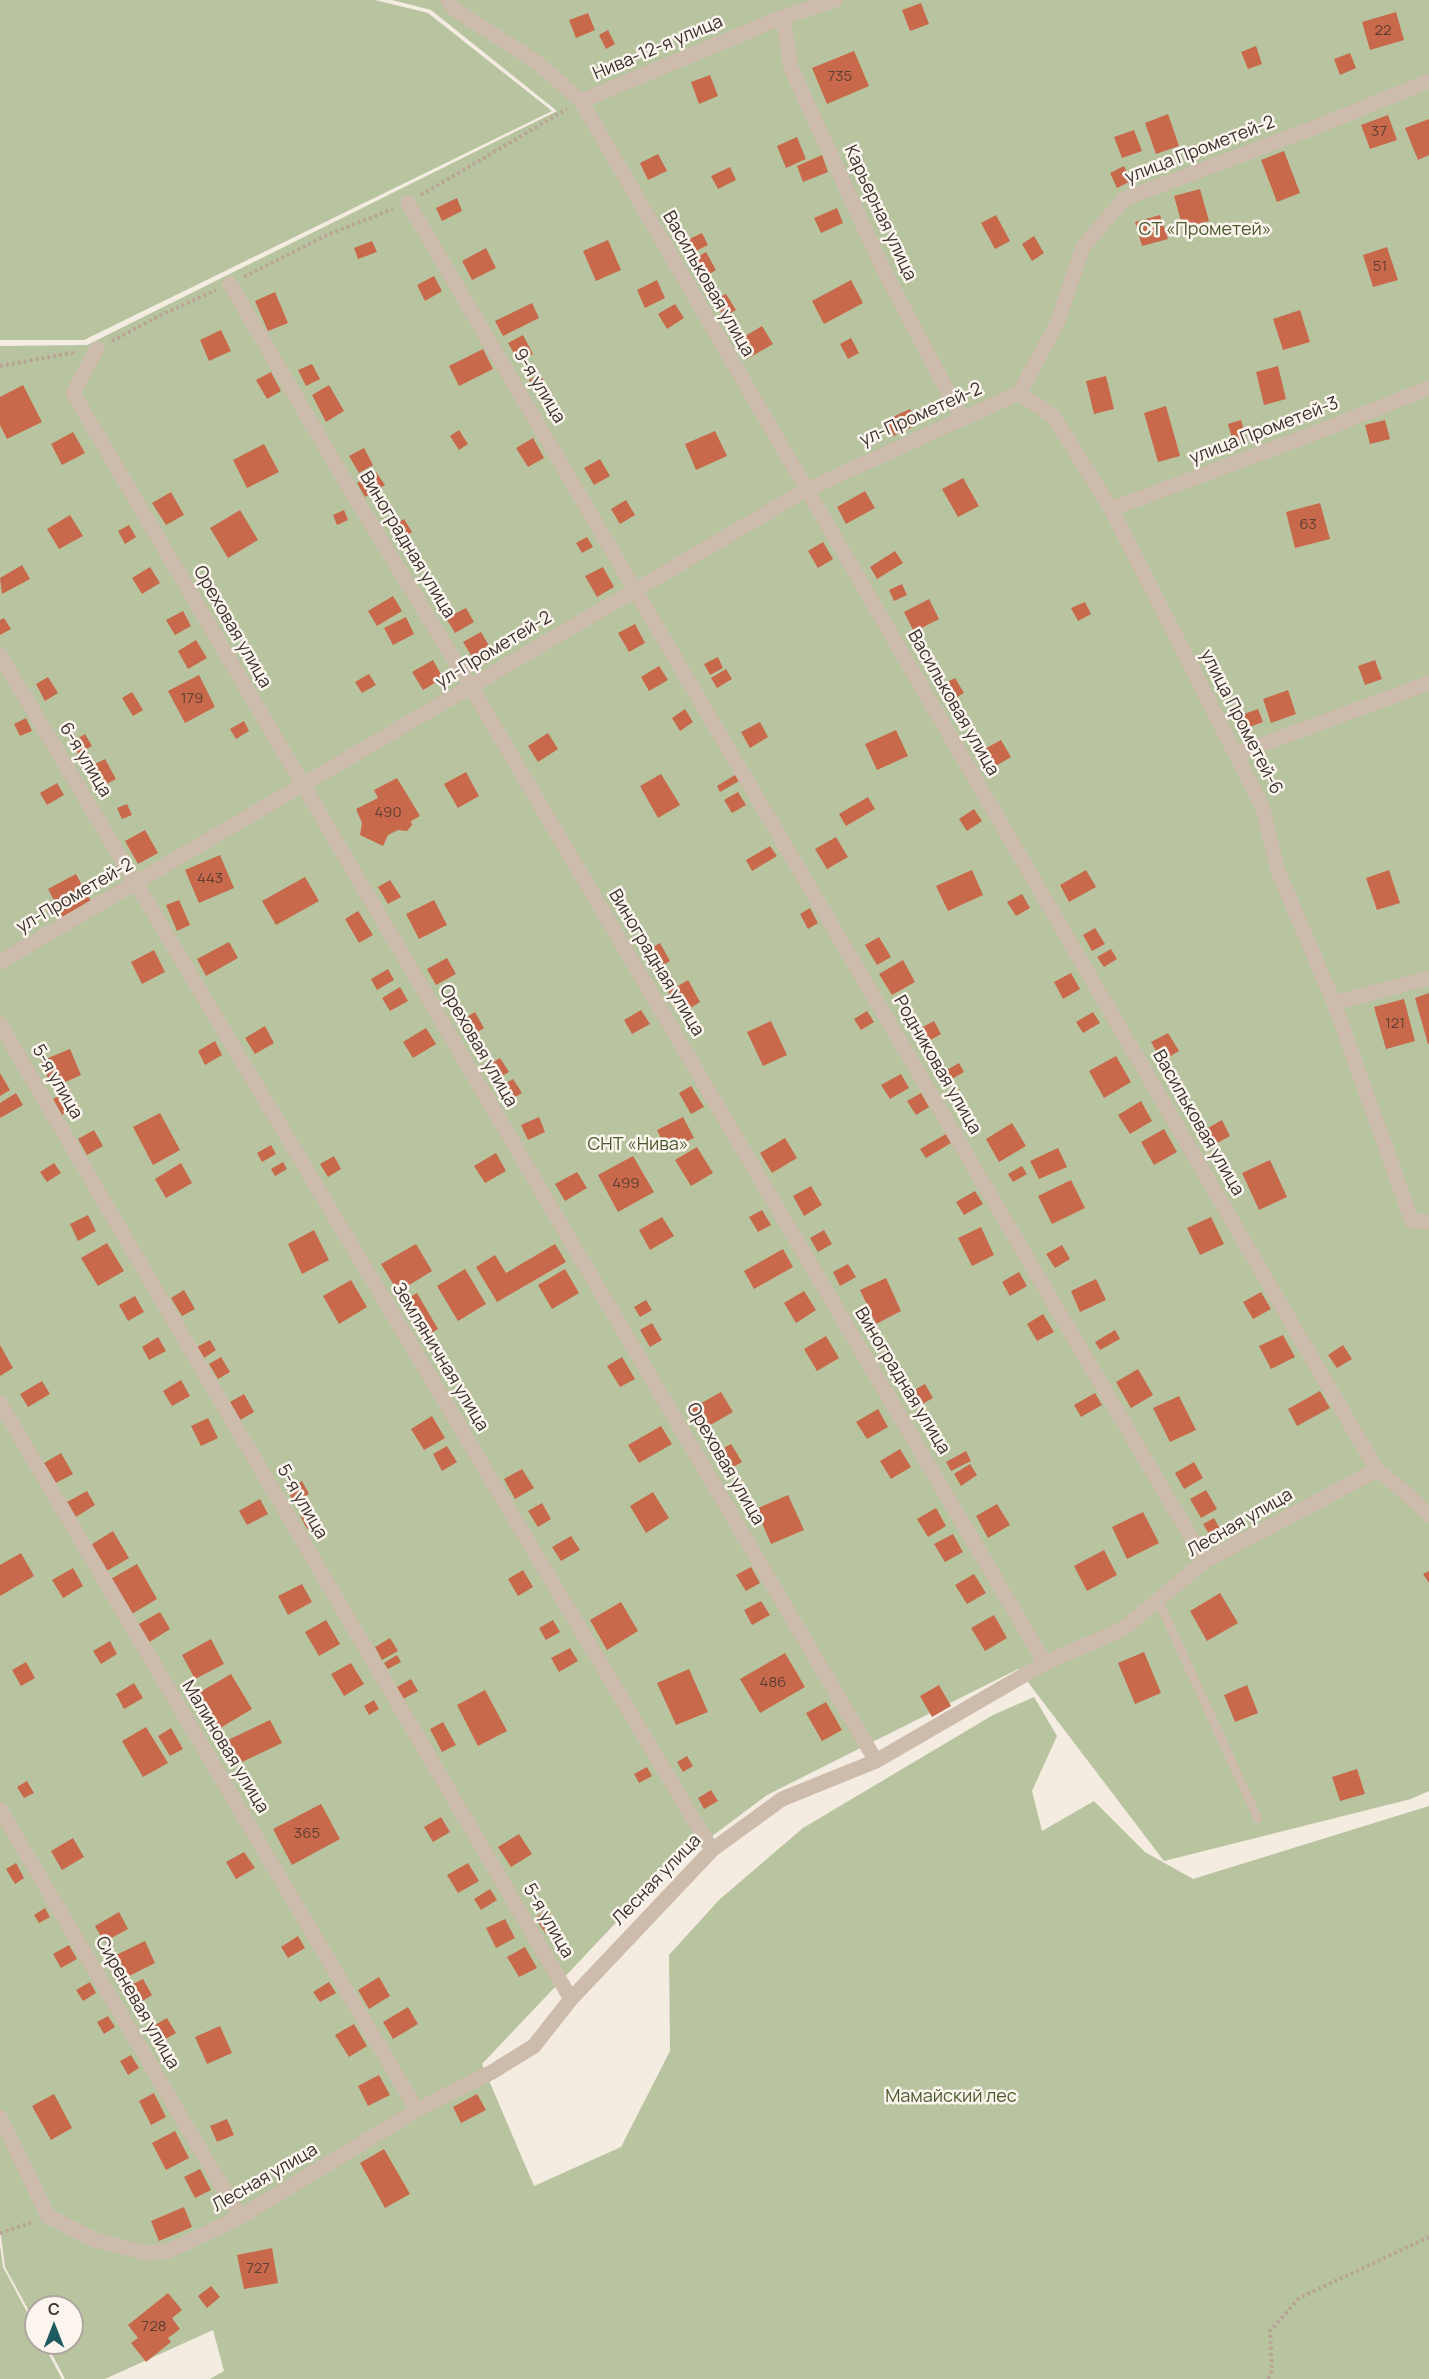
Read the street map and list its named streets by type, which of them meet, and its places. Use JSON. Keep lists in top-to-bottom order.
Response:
{
  "streets": {
    "street": [
      "Нива-12-я улица",
      "улица Прометей-2",
      "Карьерная улица",
      "Васильковая улица",
      "9-я улица",
      "ул-Прометей-2",
      "улица Прометей-3",
      "Виноградная улица",
      "Ореховая улица",
      "улица Прометей-6",
      "6-я улица",
      "Родниковая улица",
      "5-я улица",
      "Земляничная улица",
      "Лесная улица",
      "Малиновая улица",
      "Сиреневая улица"
    ]
  },
  "crossings": [
    ["Нива-12-я улица", "Карьерная улица"],
    ["Нива-12-я улица", "Васильковая улица"],
    ["улица Прометей-2", "ул-Прометей-2"],
    ["улица Прометей-2", "улица Прометей-6"],
    ["Карьерная улица", "ул-Прометей-2"],
    ["Васильковая улица", "ул-Прометей-2"],
    ["Васильковая улица", "Лесная улица"],
    ["9-я улица", "ул-Прометей-2"],
    ["9-я улица", "Родниковая улица"],
    ["ул-Прометей-2", "Виноградная улица"],
    ["ул-Прометей-2", "Ореховая улица"],
    ["ул-Прометей-2", "улица Прометей-6"],
    ["ул-Прометей-2", "6-я улица"],
    ["ул-Прометей-2", "Родниковая улица"],
    ["ул-Прометей-2", "Земляничная улица"],
    ["улица Прометей-3", "улица Прометей-6"],
    ["Виноградная улица", "Лесная улица"],
    ["Ореховая улица", "Лесная улица"],
    ["6-я улица", "Земляничная улица"],
    ["Родниковая улица", "Лесная улица"],
    ["5-я улица", "Лесная улица"],
    ["Земляничная улица", "Лесная улица"],
    ["Лесная улица", "Малиновая улица"],
    ["Лесная улица", "Сиреневая улица"]
  ],
  "parks": ["СТ «Прометей»", "СНТ «Нива»", "Мамайский лес"],
  "house_numbers": [
    "22",
    "735",
    "37",
    "51",
    "63",
    "179",
    "490",
    "443",
    "121",
    "499",
    "486",
    "365",
    "727",
    "728"
  ],
  "north": "top"
}
